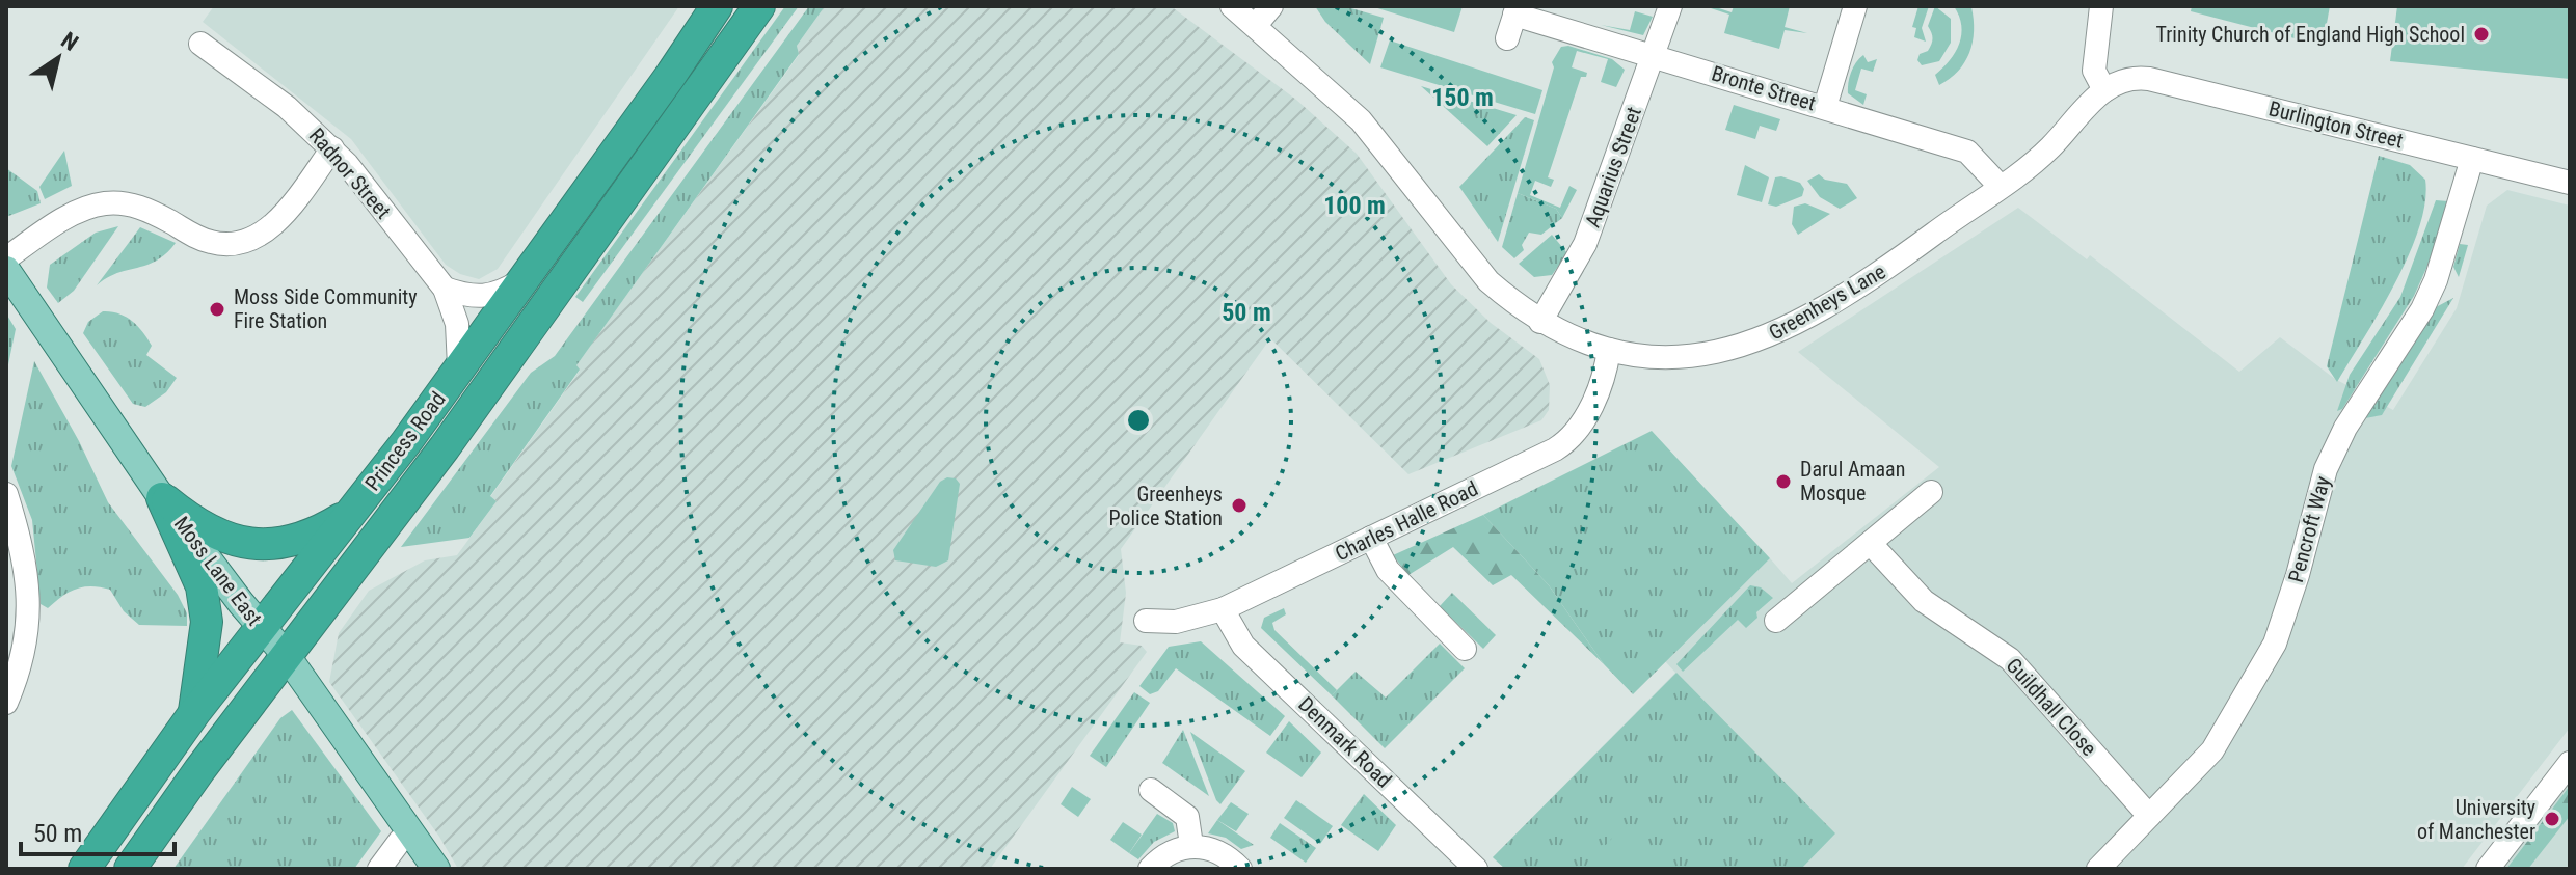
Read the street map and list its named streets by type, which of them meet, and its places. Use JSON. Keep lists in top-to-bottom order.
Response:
{
  "streets": {
    "highway": ["Princess Road"],
    "main road": ["Moss Lane East"],
    "street": [
      "Bronte Street",
      "Burlington Street",
      "Aquarius Street",
      "Radnor Street",
      "Greenheys Lane",
      "Charles Halle Road",
      "Pencroft Way",
      "Guildhall Close",
      "Denmark Road"
    ]
  },
  "crossings": [
    ["Bronte Street", "Aquarius Street"],
    ["Bronte Street", "Greenheys Lane"],
    ["Burlington Street", "Greenheys Lane"],
    ["Burlington Street", "Pencroft Way"],
    ["Aquarius Street", "Greenheys Lane"],
    ["Radnor Street", "Princess Road"],
    ["Greenheys Lane", "Charles Halle Road"],
    ["Princess Road", "Moss Lane East"],
    ["Charles Halle Road", "Denmark Road"],
    ["Pencroft Way", "Guildhall Close"]
  ],
  "places": [
    "Trinity Church of England High School",
    "Moss Side Community Fire Station",
    "Darul Amaan Mosque",
    "Greenheys Police Station",
    "University of Manchester"
  ],
  "scale_bar": "50 m",
  "north": "top right",
  "rings": ["150 m", "100 m", "50 m"]
}
